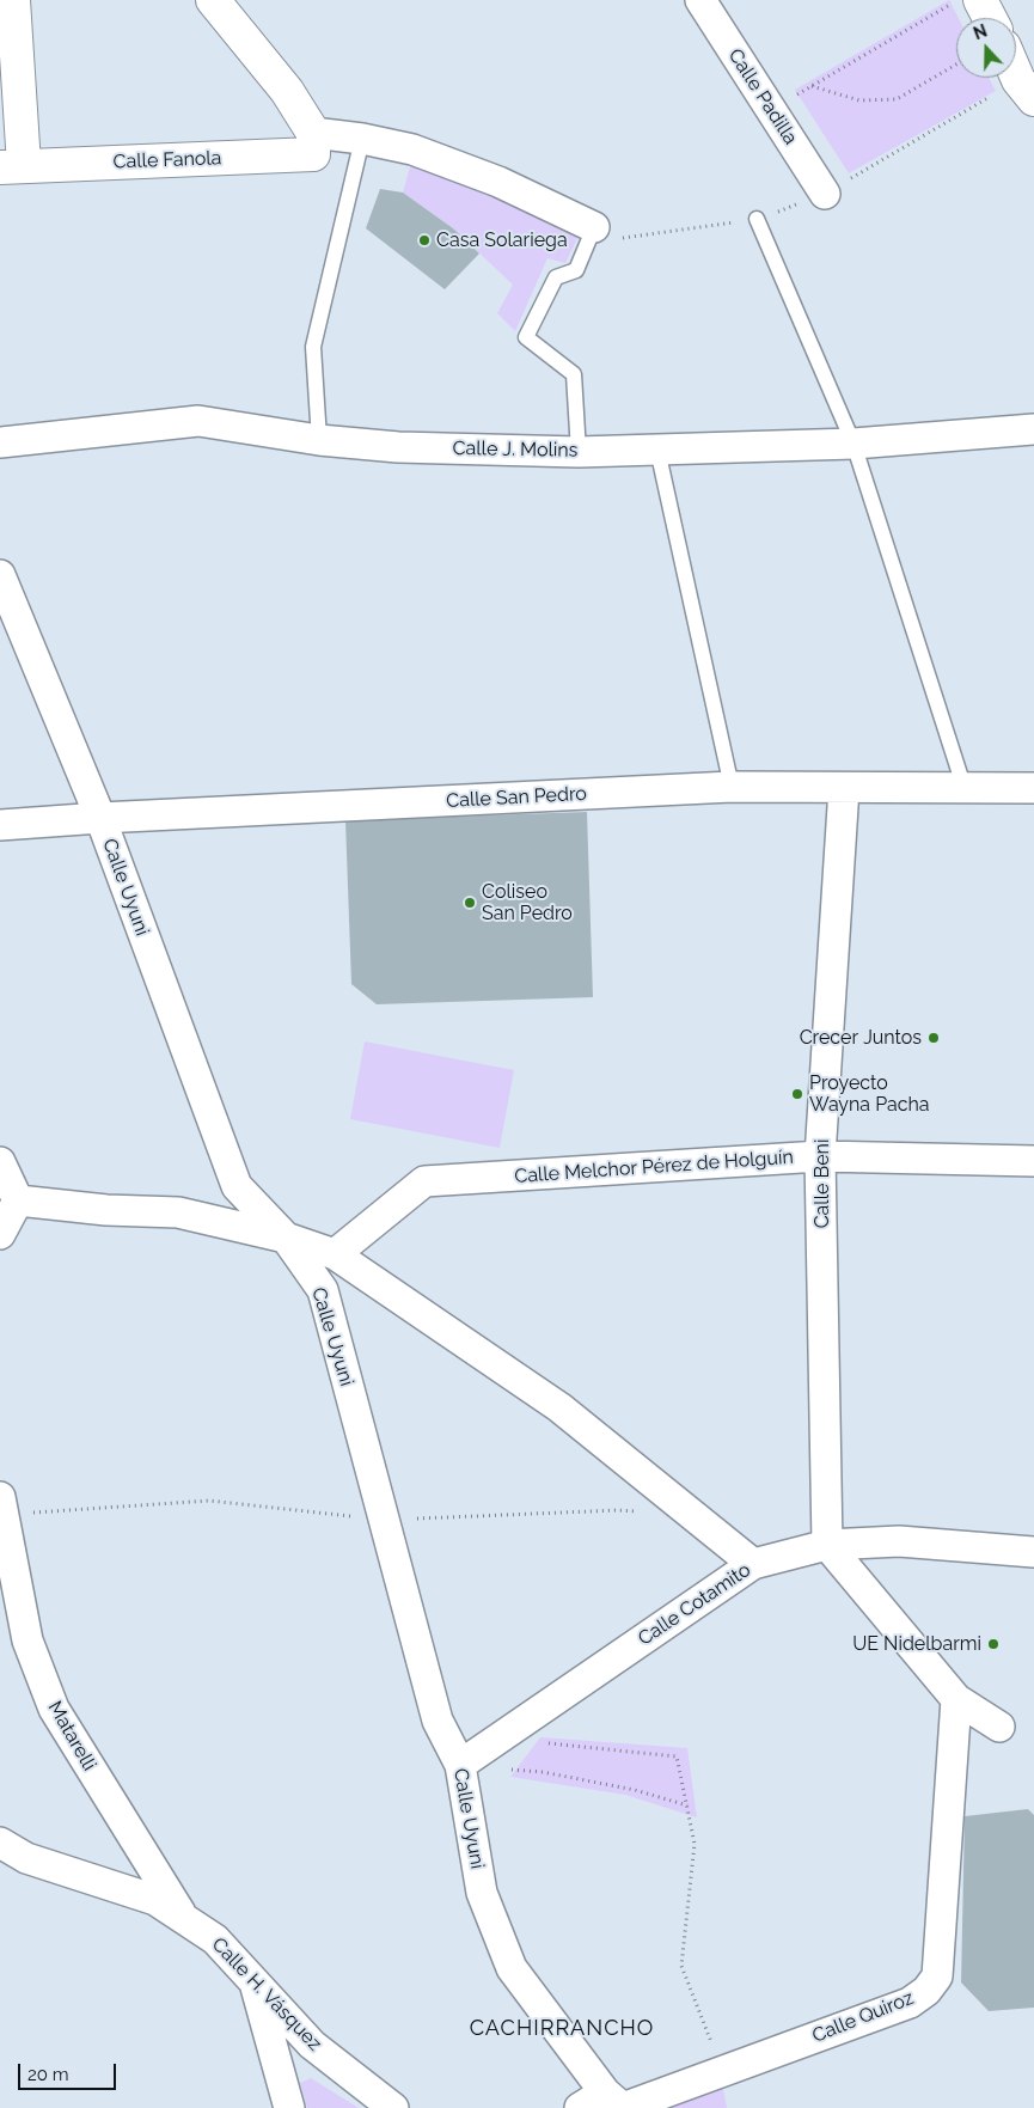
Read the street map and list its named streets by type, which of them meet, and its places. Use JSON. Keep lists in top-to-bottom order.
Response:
{
  "streets": {
    "main road": ["Calle Fanola"],
    "street": [
      "Calle Padilla",
      "Calle J. Molins",
      "Calle San Pedro",
      "Calle Uyuni",
      "Calle Melchor Pérez de Holguín",
      "Calle Beni",
      "Calle Cotamito",
      "Matarelli",
      "Calle H. Vásquez",
      "Calle Quiroz"
    ]
  },
  "crossings": [
    ["Calle San Pedro", "Calle Uyuni"],
    ["Calle San Pedro", "Calle Beni"],
    ["Calle Uyuni", "Calle Cotamito"],
    ["Calle Uyuni", "Calle Quiroz"],
    ["Calle Melchor Pérez de Holguín", "Calle Beni"],
    ["Calle Beni", "Calle Cotamito"],
    ["Matarelli", "Calle H. Vásquez"]
  ],
  "districts": ["CACHIRRANCHO"],
  "places": [
    "Casa Solariega",
    "Coliseo San Pedro",
    "Crecer Juntos",
    "Proyecto Wayna Pacha",
    "UE Nidelbarmi"
  ],
  "scale_bar": "20 m",
  "north": "top"
}
